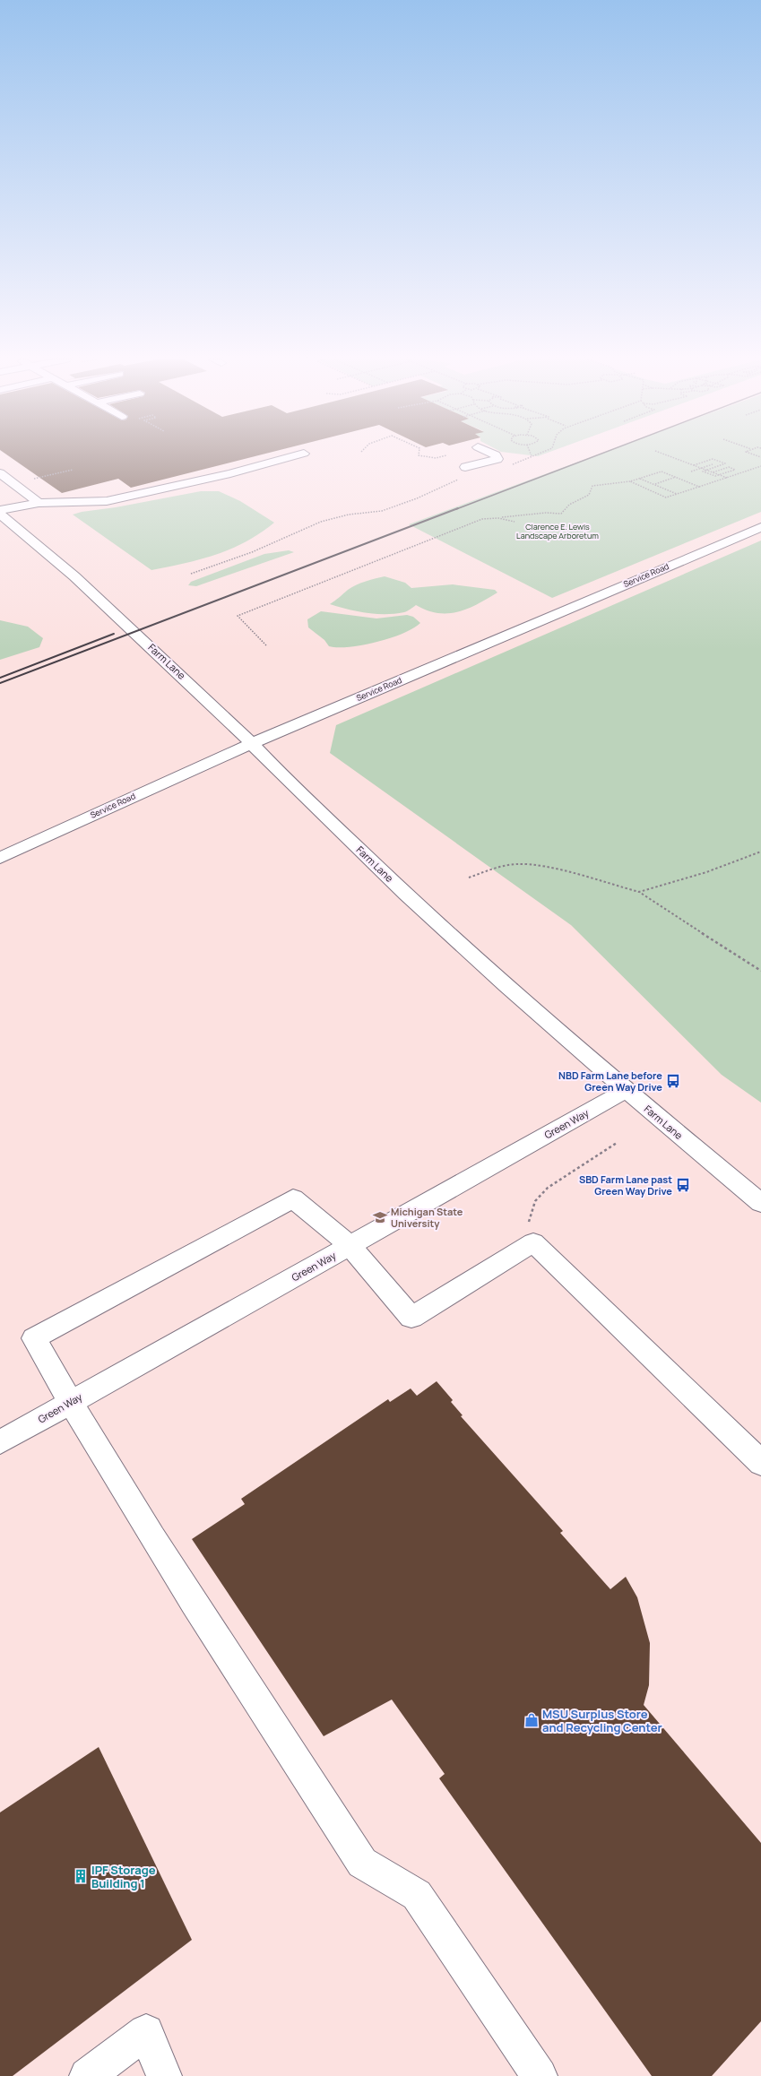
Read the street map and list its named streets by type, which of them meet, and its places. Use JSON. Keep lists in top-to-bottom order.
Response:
{
  "streets": {
    "street": ["Service Road", "Farm Lane", "Green Way"]
  },
  "crossings": [
    ["Service Road", "Farm Lane"],
    ["Farm Lane", "Green Way"]
  ],
  "parks": ["Clarence E. Lewis Landscape Arboretum"],
  "places": {
    "bus stop": ["NBD Farm Lane before Green Way Drive", "SBD Farm Lane past Green Way Drive"],
    "school or university": ["Michigan State University"],
    "shop": ["MSU Surplus Store and Recycling Center"],
    "building": ["IPF Storage Building 1"]
  }
}
